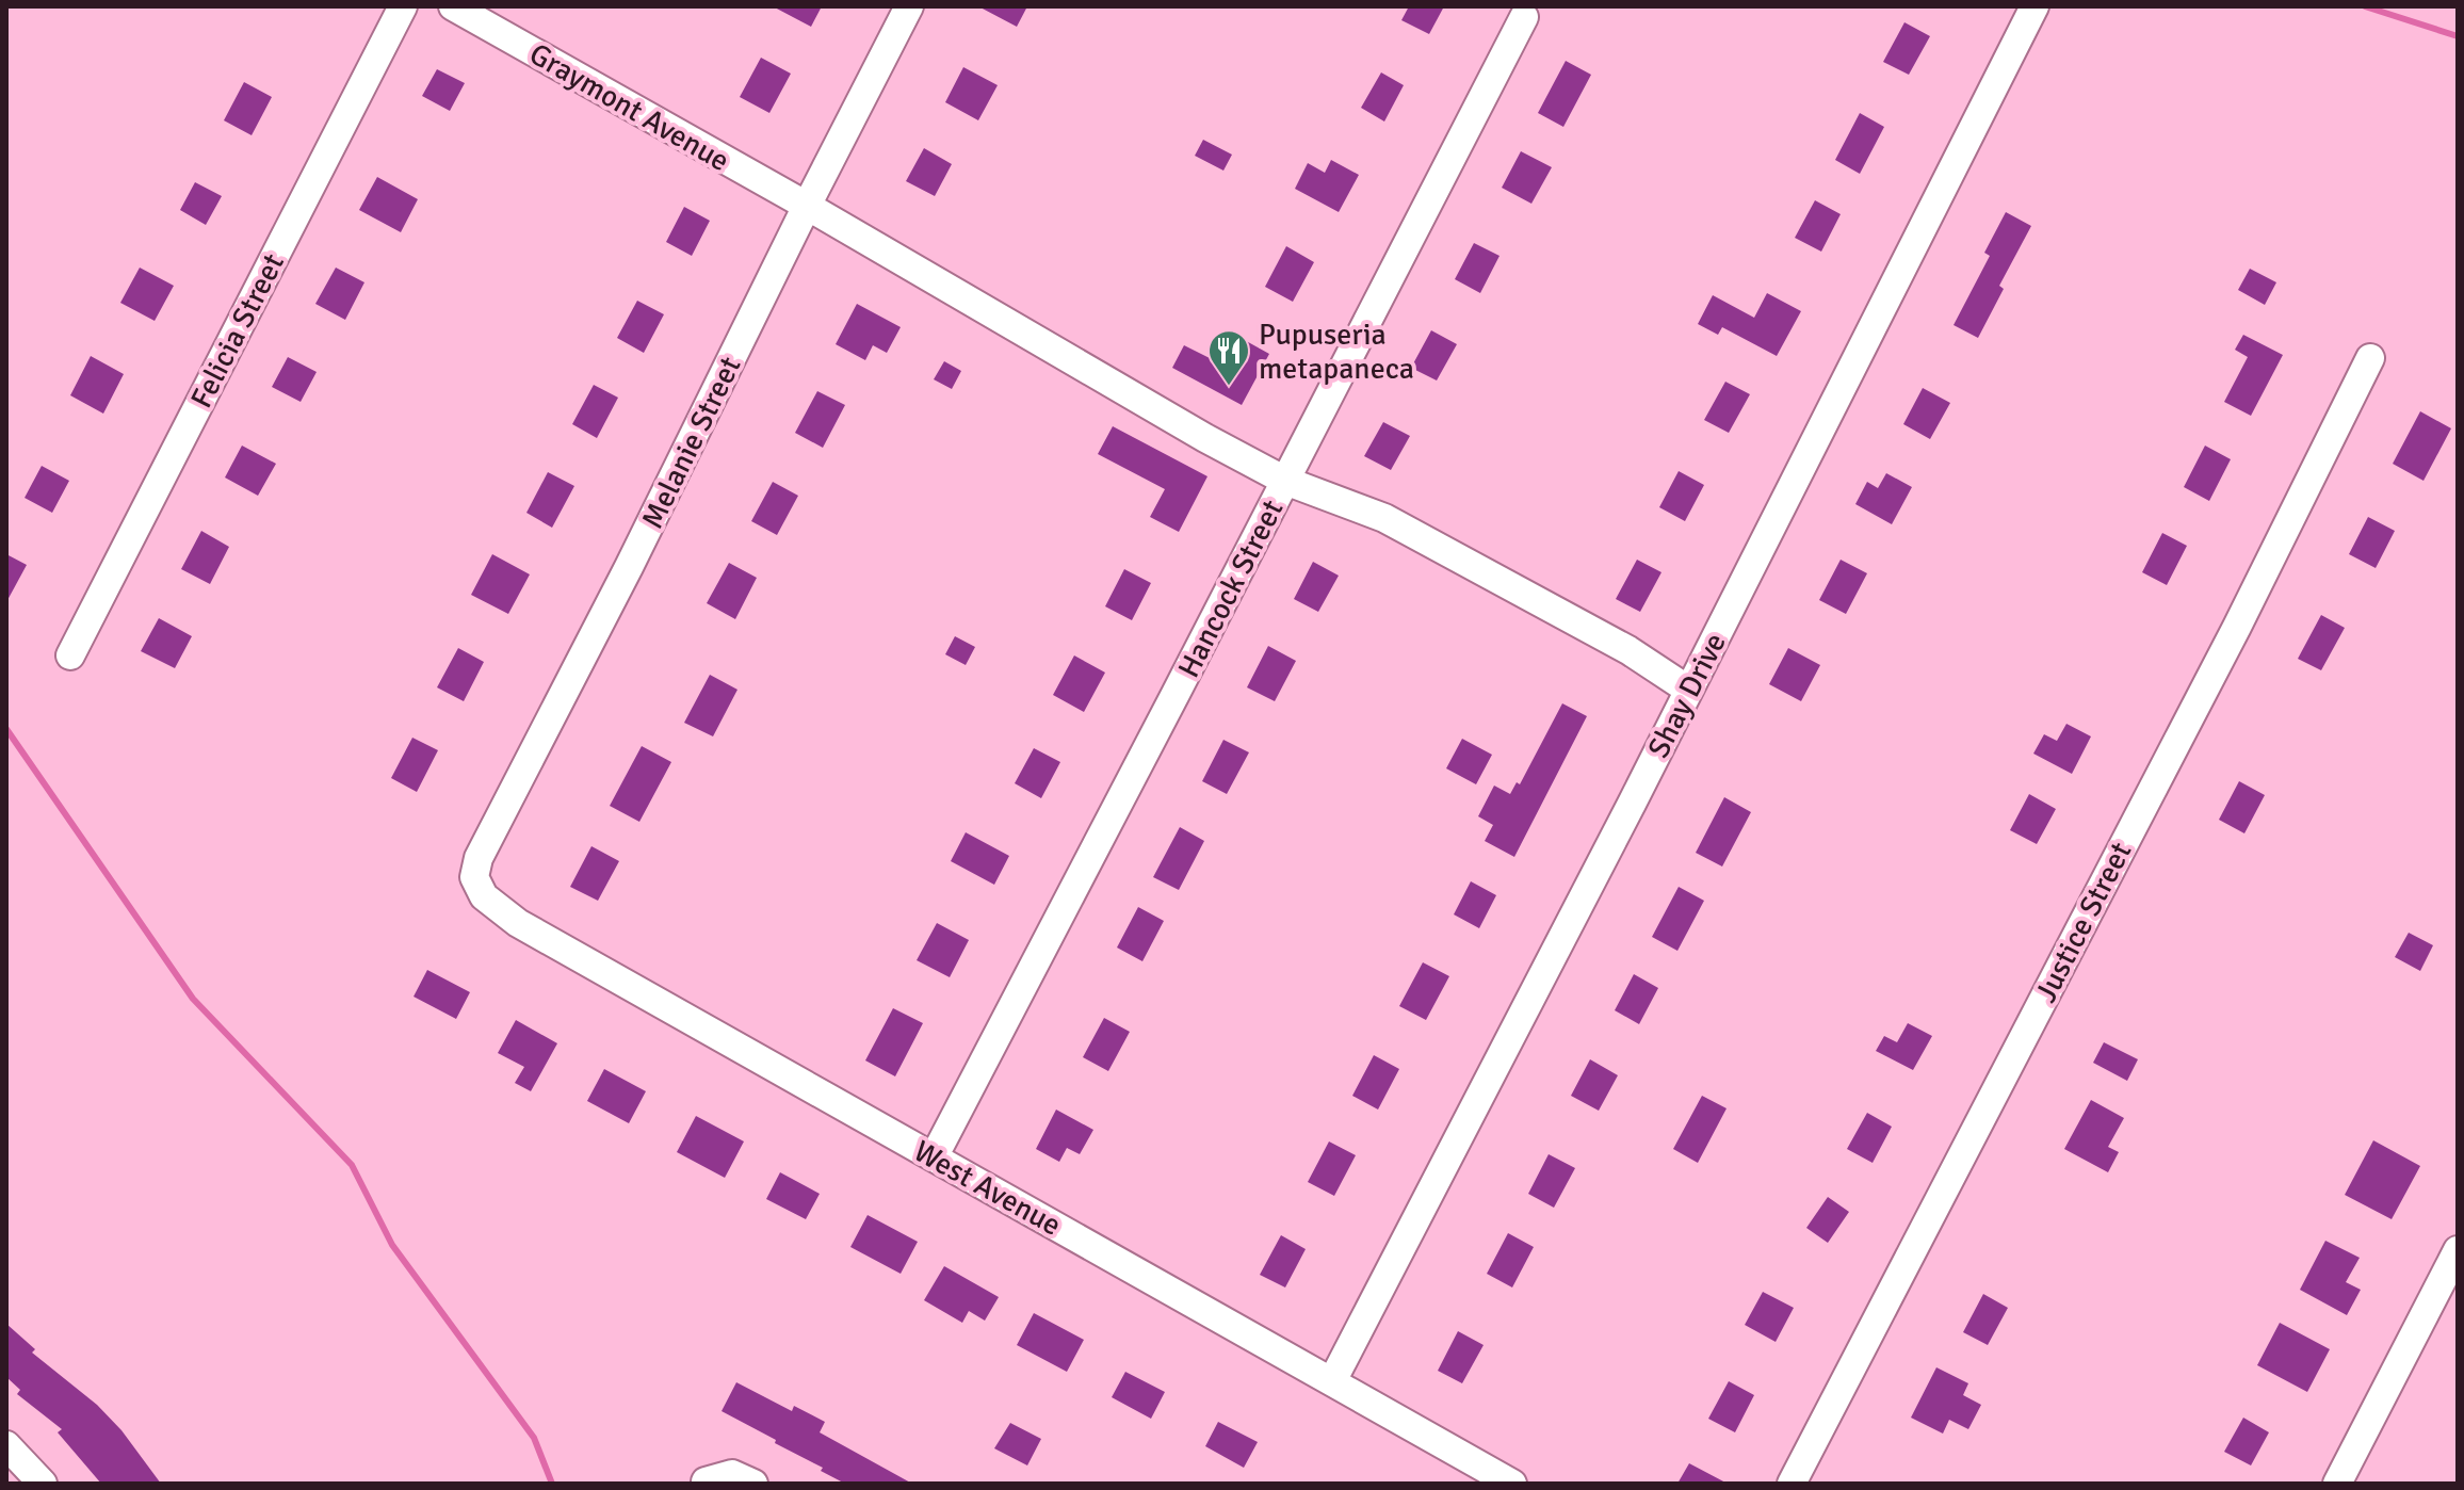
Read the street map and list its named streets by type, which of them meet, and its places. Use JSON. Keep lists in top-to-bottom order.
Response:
{
  "streets": {
    "street": [
      "Graymont Avenue",
      "Felicia Street",
      "Melanie Street",
      "Hancock Street",
      "Shay Drive",
      "Justice Street",
      "West Avenue"
    ]
  },
  "crossings": [
    ["Graymont Avenue", "Melanie Street"],
    ["Graymont Avenue", "Hancock Street"],
    ["Graymont Avenue", "Shay Drive"],
    ["Melanie Street", "West Avenue"],
    ["Hancock Street", "West Avenue"],
    ["Shay Drive", "West Avenue"]
  ],
  "places": {
    "restaurant": ["Pupuseria metapaneca"]
  }
}
